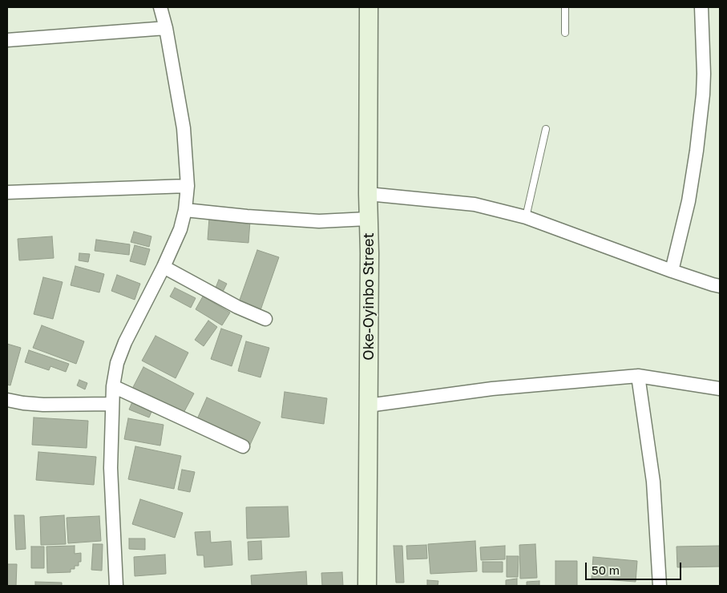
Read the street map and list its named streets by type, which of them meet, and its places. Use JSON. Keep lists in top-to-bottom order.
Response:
{
  "streets": {
    "main road": ["Oke-Oyinbo Street"]
  },
  "scale_bar": "50 m"
}
